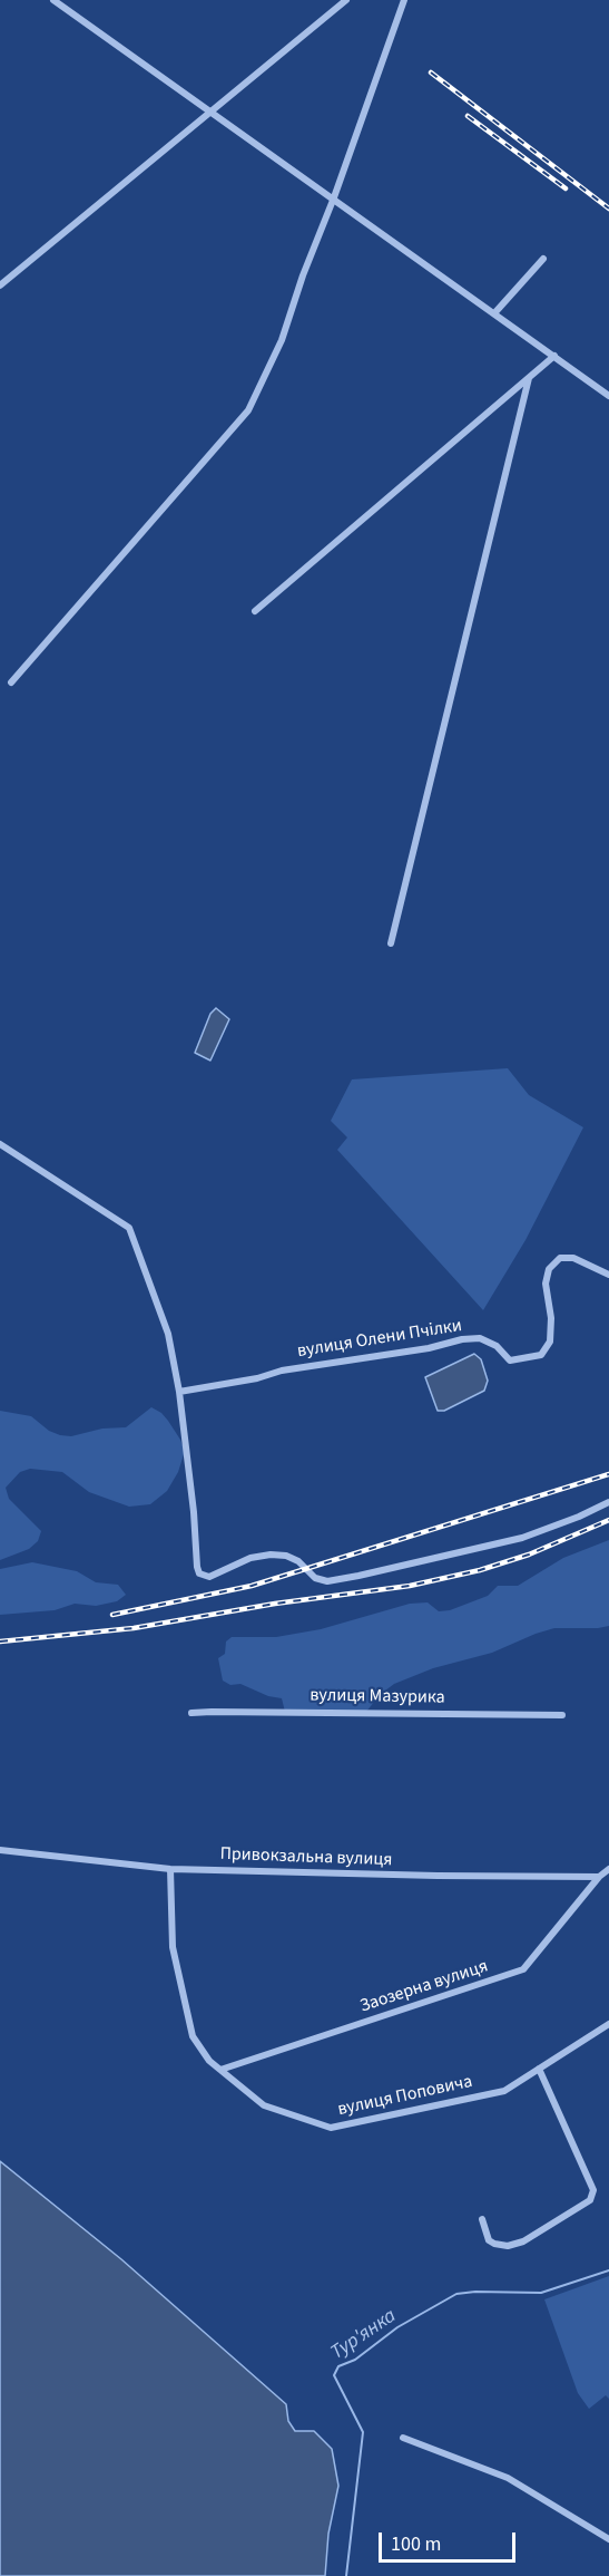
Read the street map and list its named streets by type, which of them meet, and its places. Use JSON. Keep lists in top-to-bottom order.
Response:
{
  "streets": {
    "street": [
      "вулиця Олени Пчілки",
      "вулиця Мазурика",
      "Привокзальна вулиця",
      "Заозерна вулиця",
      "вулиця Поповича"
    ]
  },
  "crossings": [
    ["Привокзальна вулиця", "Заозерна вулиця"],
    ["Привокзальна вулиця", "вулиця Поповича"],
    ["Заозерна вулиця", "вулиця Поповича"]
  ],
  "water": ["Тур'янка"],
  "scale_bar": "100 m"
}
